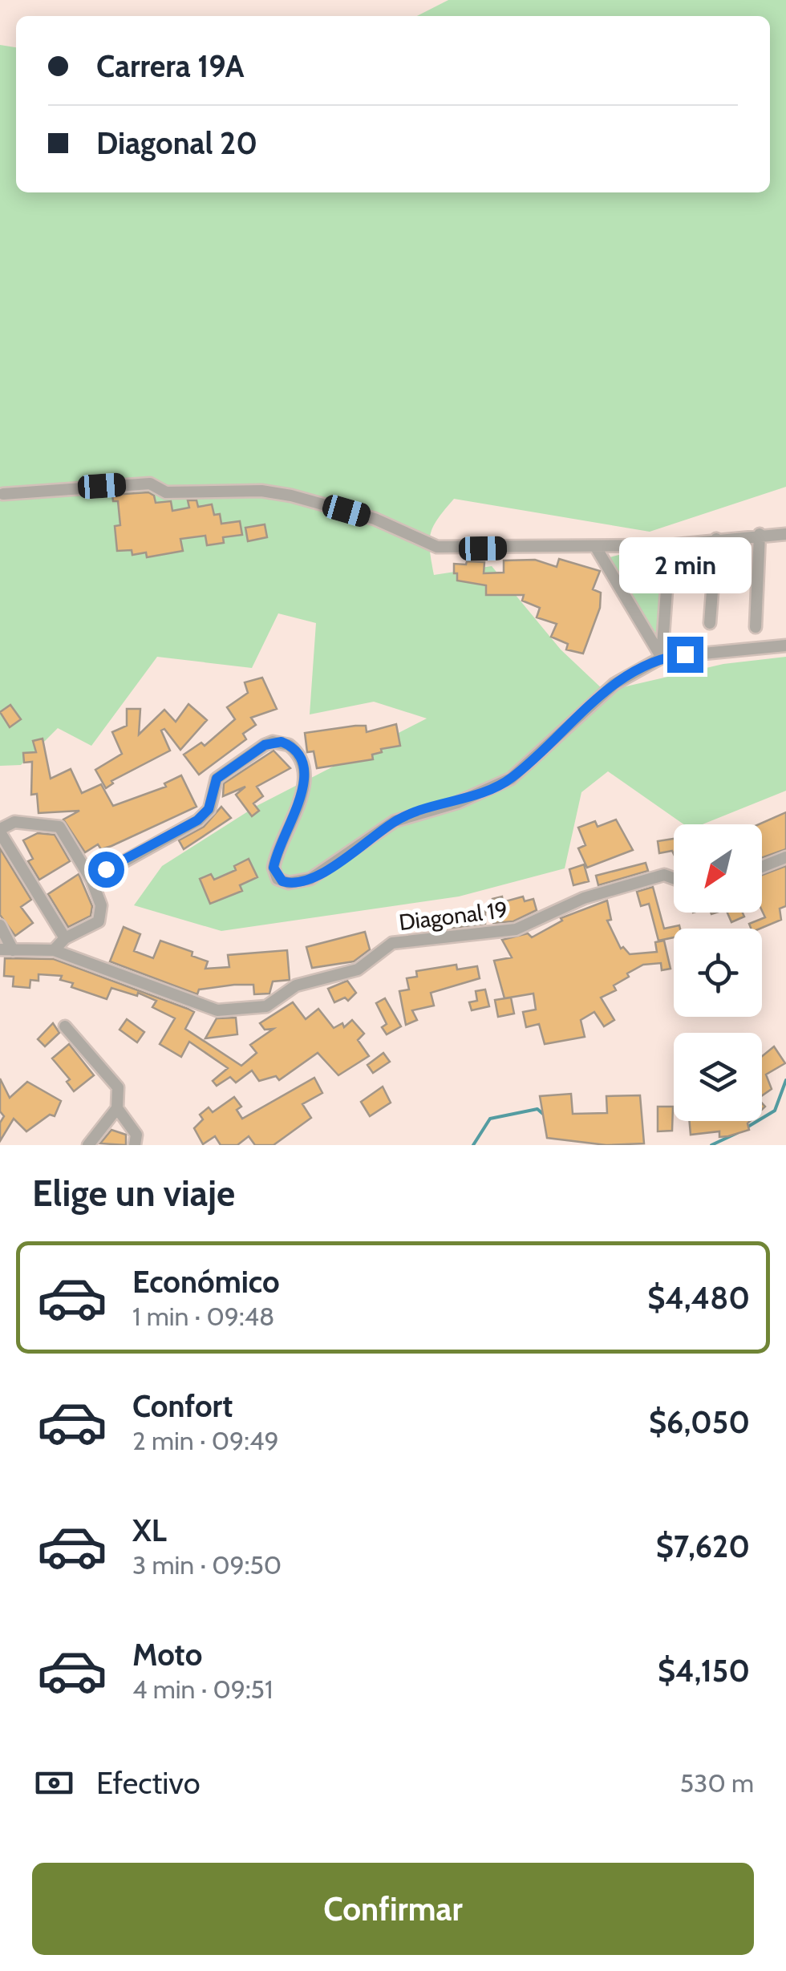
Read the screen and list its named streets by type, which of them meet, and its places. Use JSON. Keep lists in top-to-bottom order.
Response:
{
  "streets": {
    "street": ["Diagonal 19"]
  },
  "north": "bottom left",
  "page": {
    "banner": ["Carrera 19A", "Diagonal 20"],
    "bubble": "2 min",
    "heading": "Elige un viaje",
    "list": [
      {
        "name": "Económico",
        "note": "1 min · 09:48",
        "value": "$4,480"
      },
      {
        "name": "Confort",
        "note": "2 min · 09:49",
        "value": "$6,050"
      },
      {
        "name": "XL",
        "note": "3 min · 09:50",
        "value": "$7,620"
      },
      {
        "name": "Moto",
        "note": "4 min · 09:51",
        "value": "$4,150"
      }
    ],
    "pay": ["Efectivo", "530 m"],
    "buttons": "Confirmar"
  }
}
